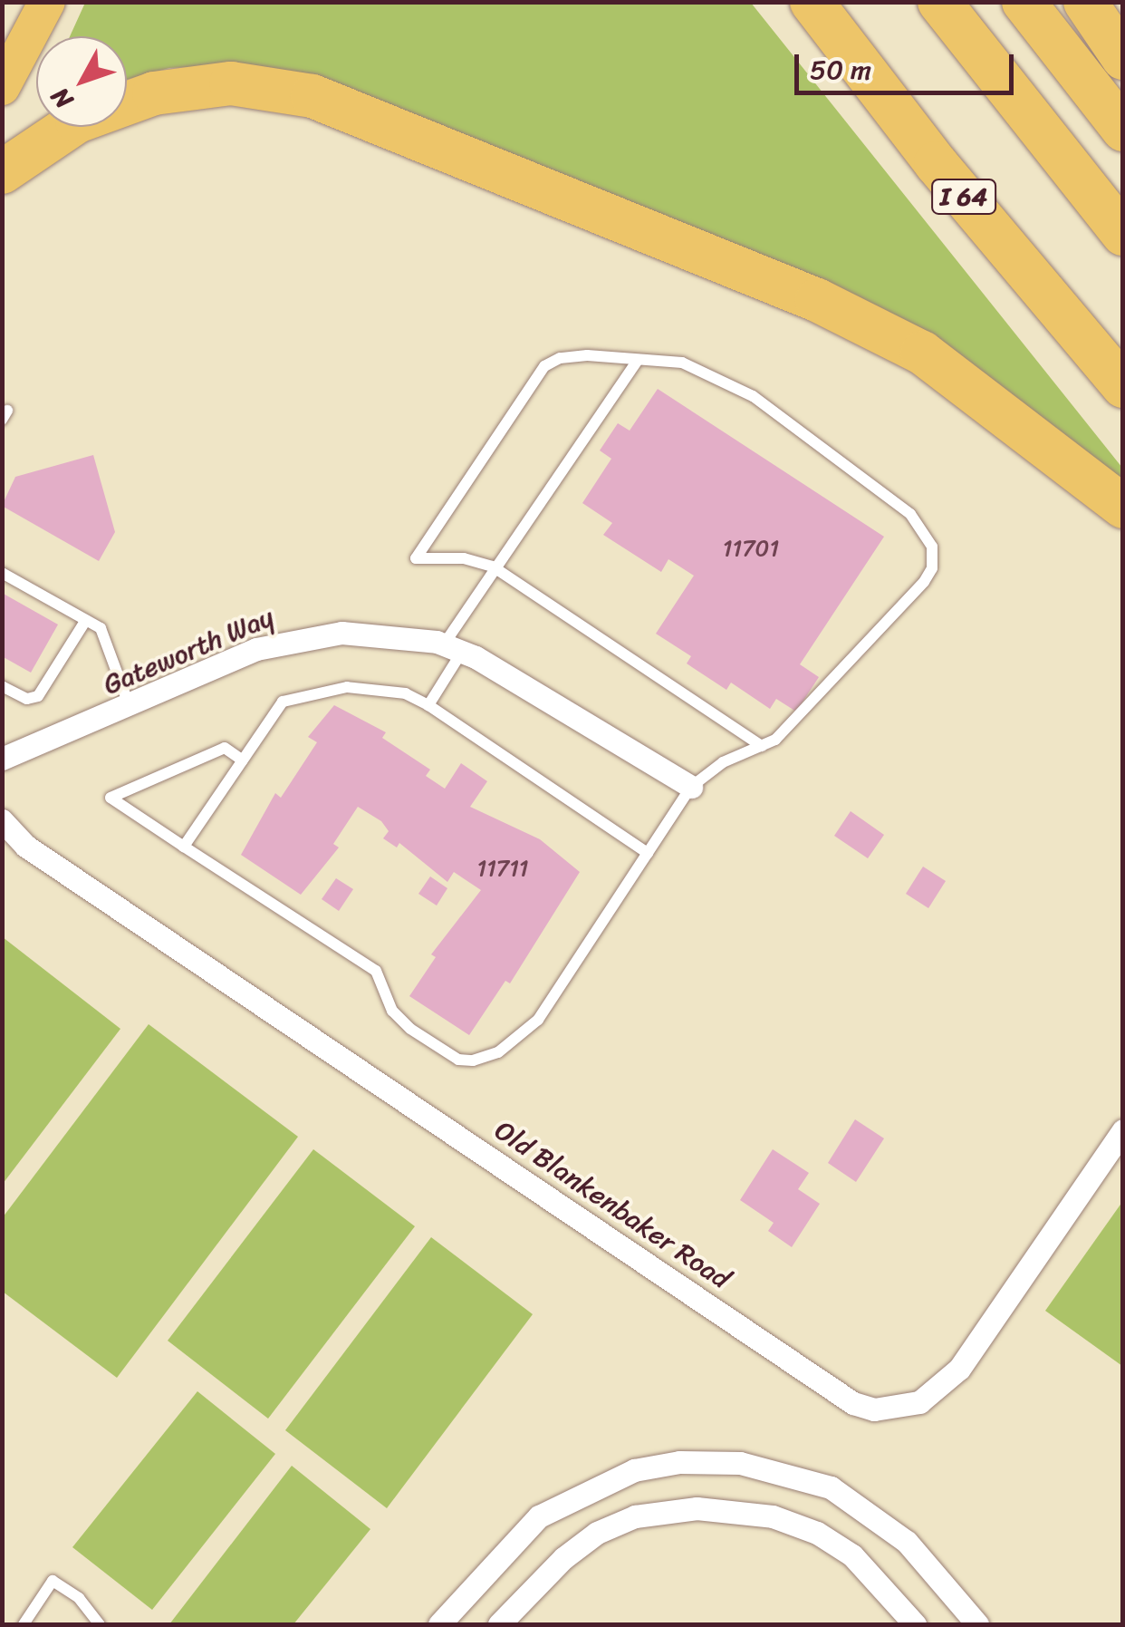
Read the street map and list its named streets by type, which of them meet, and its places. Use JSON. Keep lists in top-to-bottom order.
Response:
{
  "streets": {
    "highway": ["I 64"],
    "street": ["Gateworth Way", "Old Blankenbaker Road"]
  },
  "house_numbers": ["11701", "11711"],
  "scale_bar": "50 m",
  "north": "bottom left"
}
